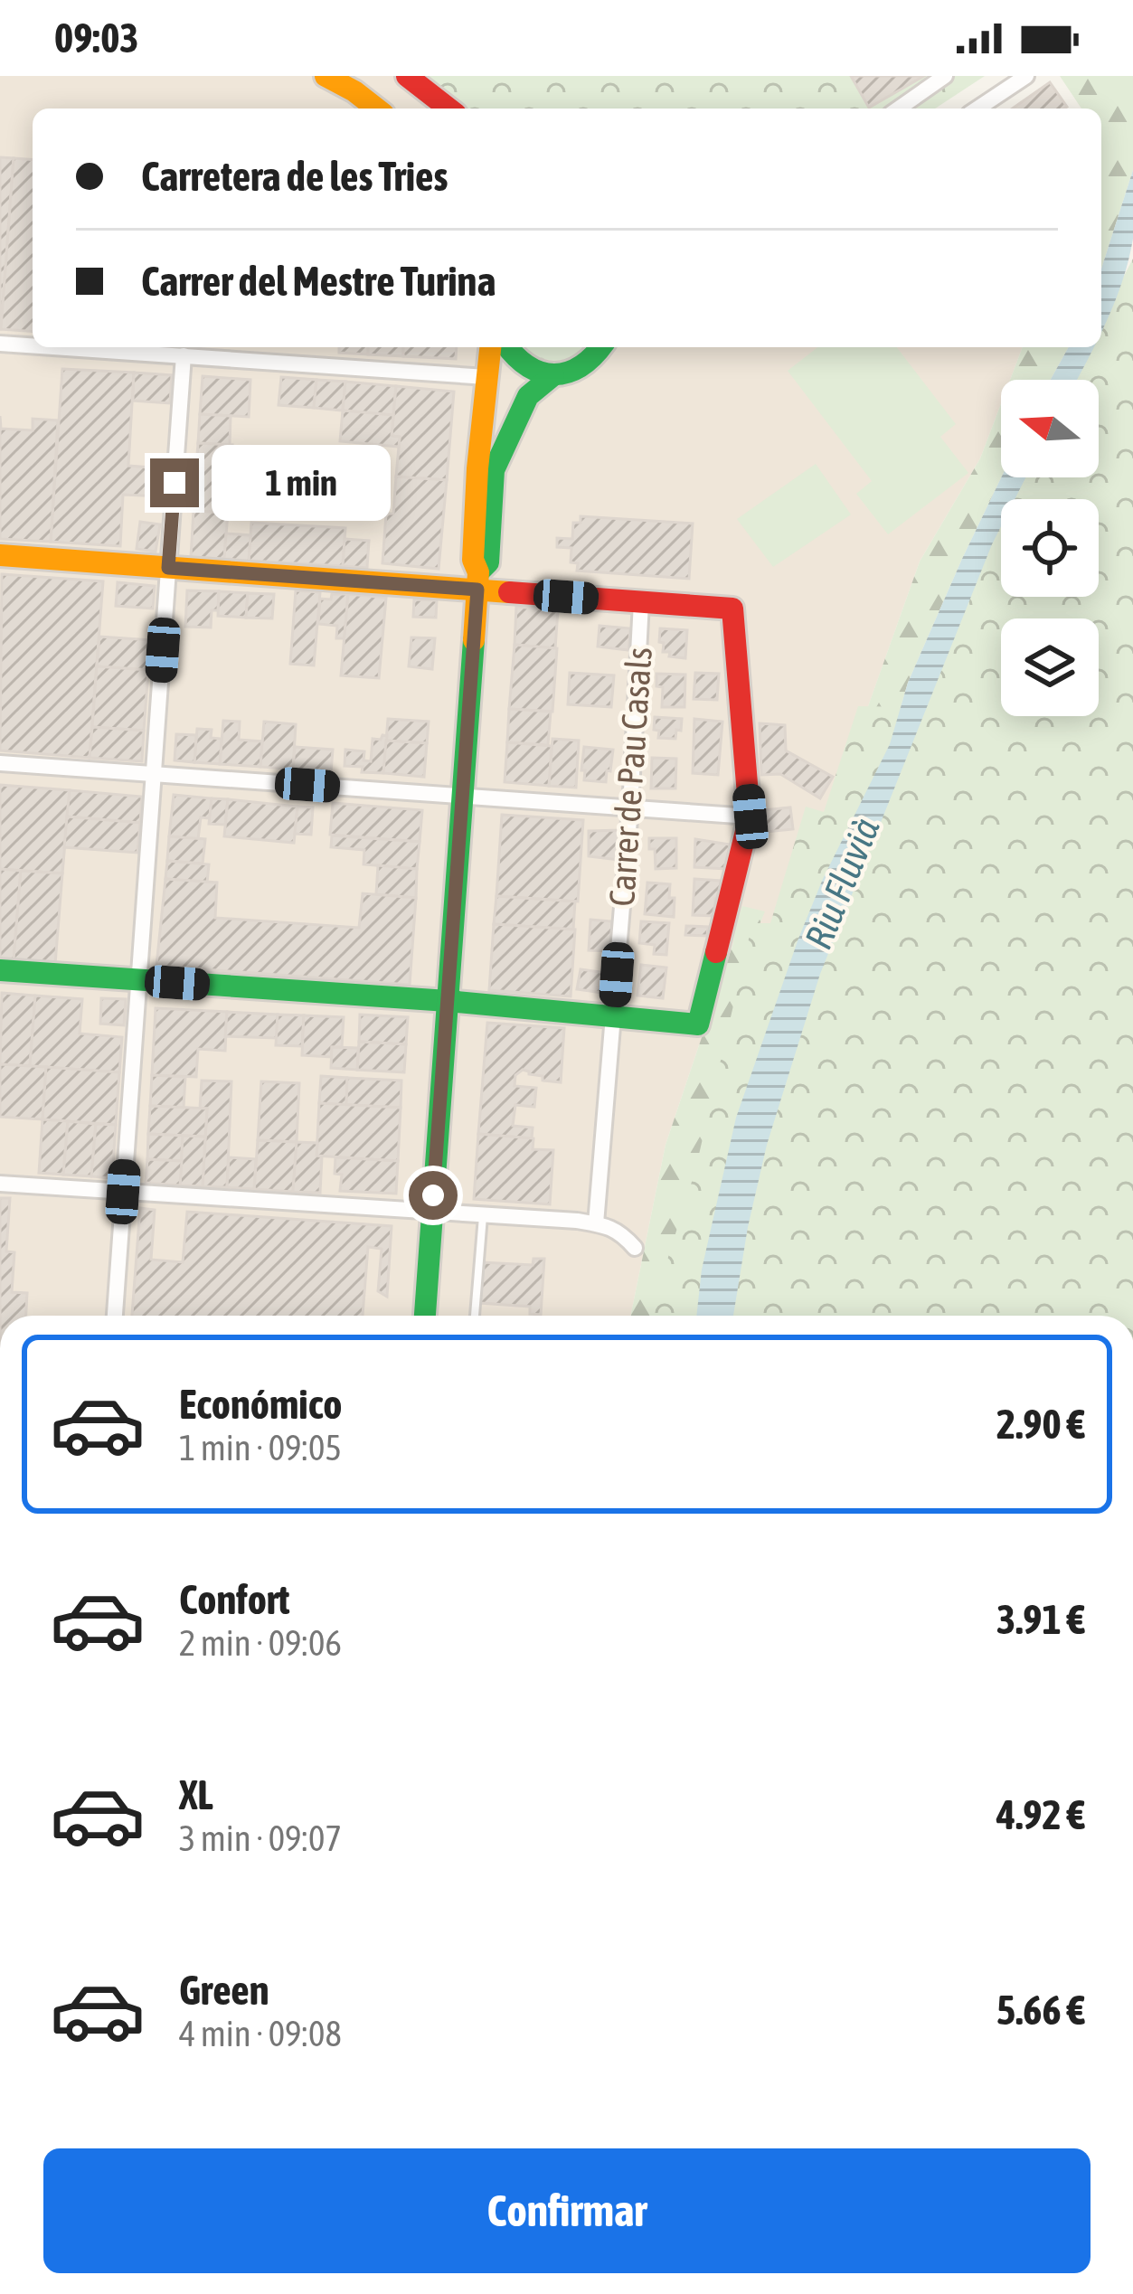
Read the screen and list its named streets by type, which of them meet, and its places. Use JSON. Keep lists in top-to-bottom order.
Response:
{
  "streets": {
    "street": ["Carrer de Pau Casals"]
  },
  "water": ["Riu Fluvià"],
  "north": "left",
  "page": {
    "status": "09:03",
    "banner": ["Carretera de les Tries", "Carrer del Mestre Turina"],
    "bubble": "1 min",
    "list": [
      {
        "name": "Económico",
        "note": "1 min · 09:05",
        "value": "2.90 €"
      },
      {
        "name": "Confort",
        "note": "2 min · 09:06",
        "value": "3.91 €"
      },
      {
        "name": "XL",
        "note": "3 min · 09:07",
        "value": "4.92 €"
      },
      {
        "name": "Green",
        "note": "4 min · 09:08",
        "value": "5.66 €"
      }
    ],
    "buttons": "Confirmar"
  }
}
